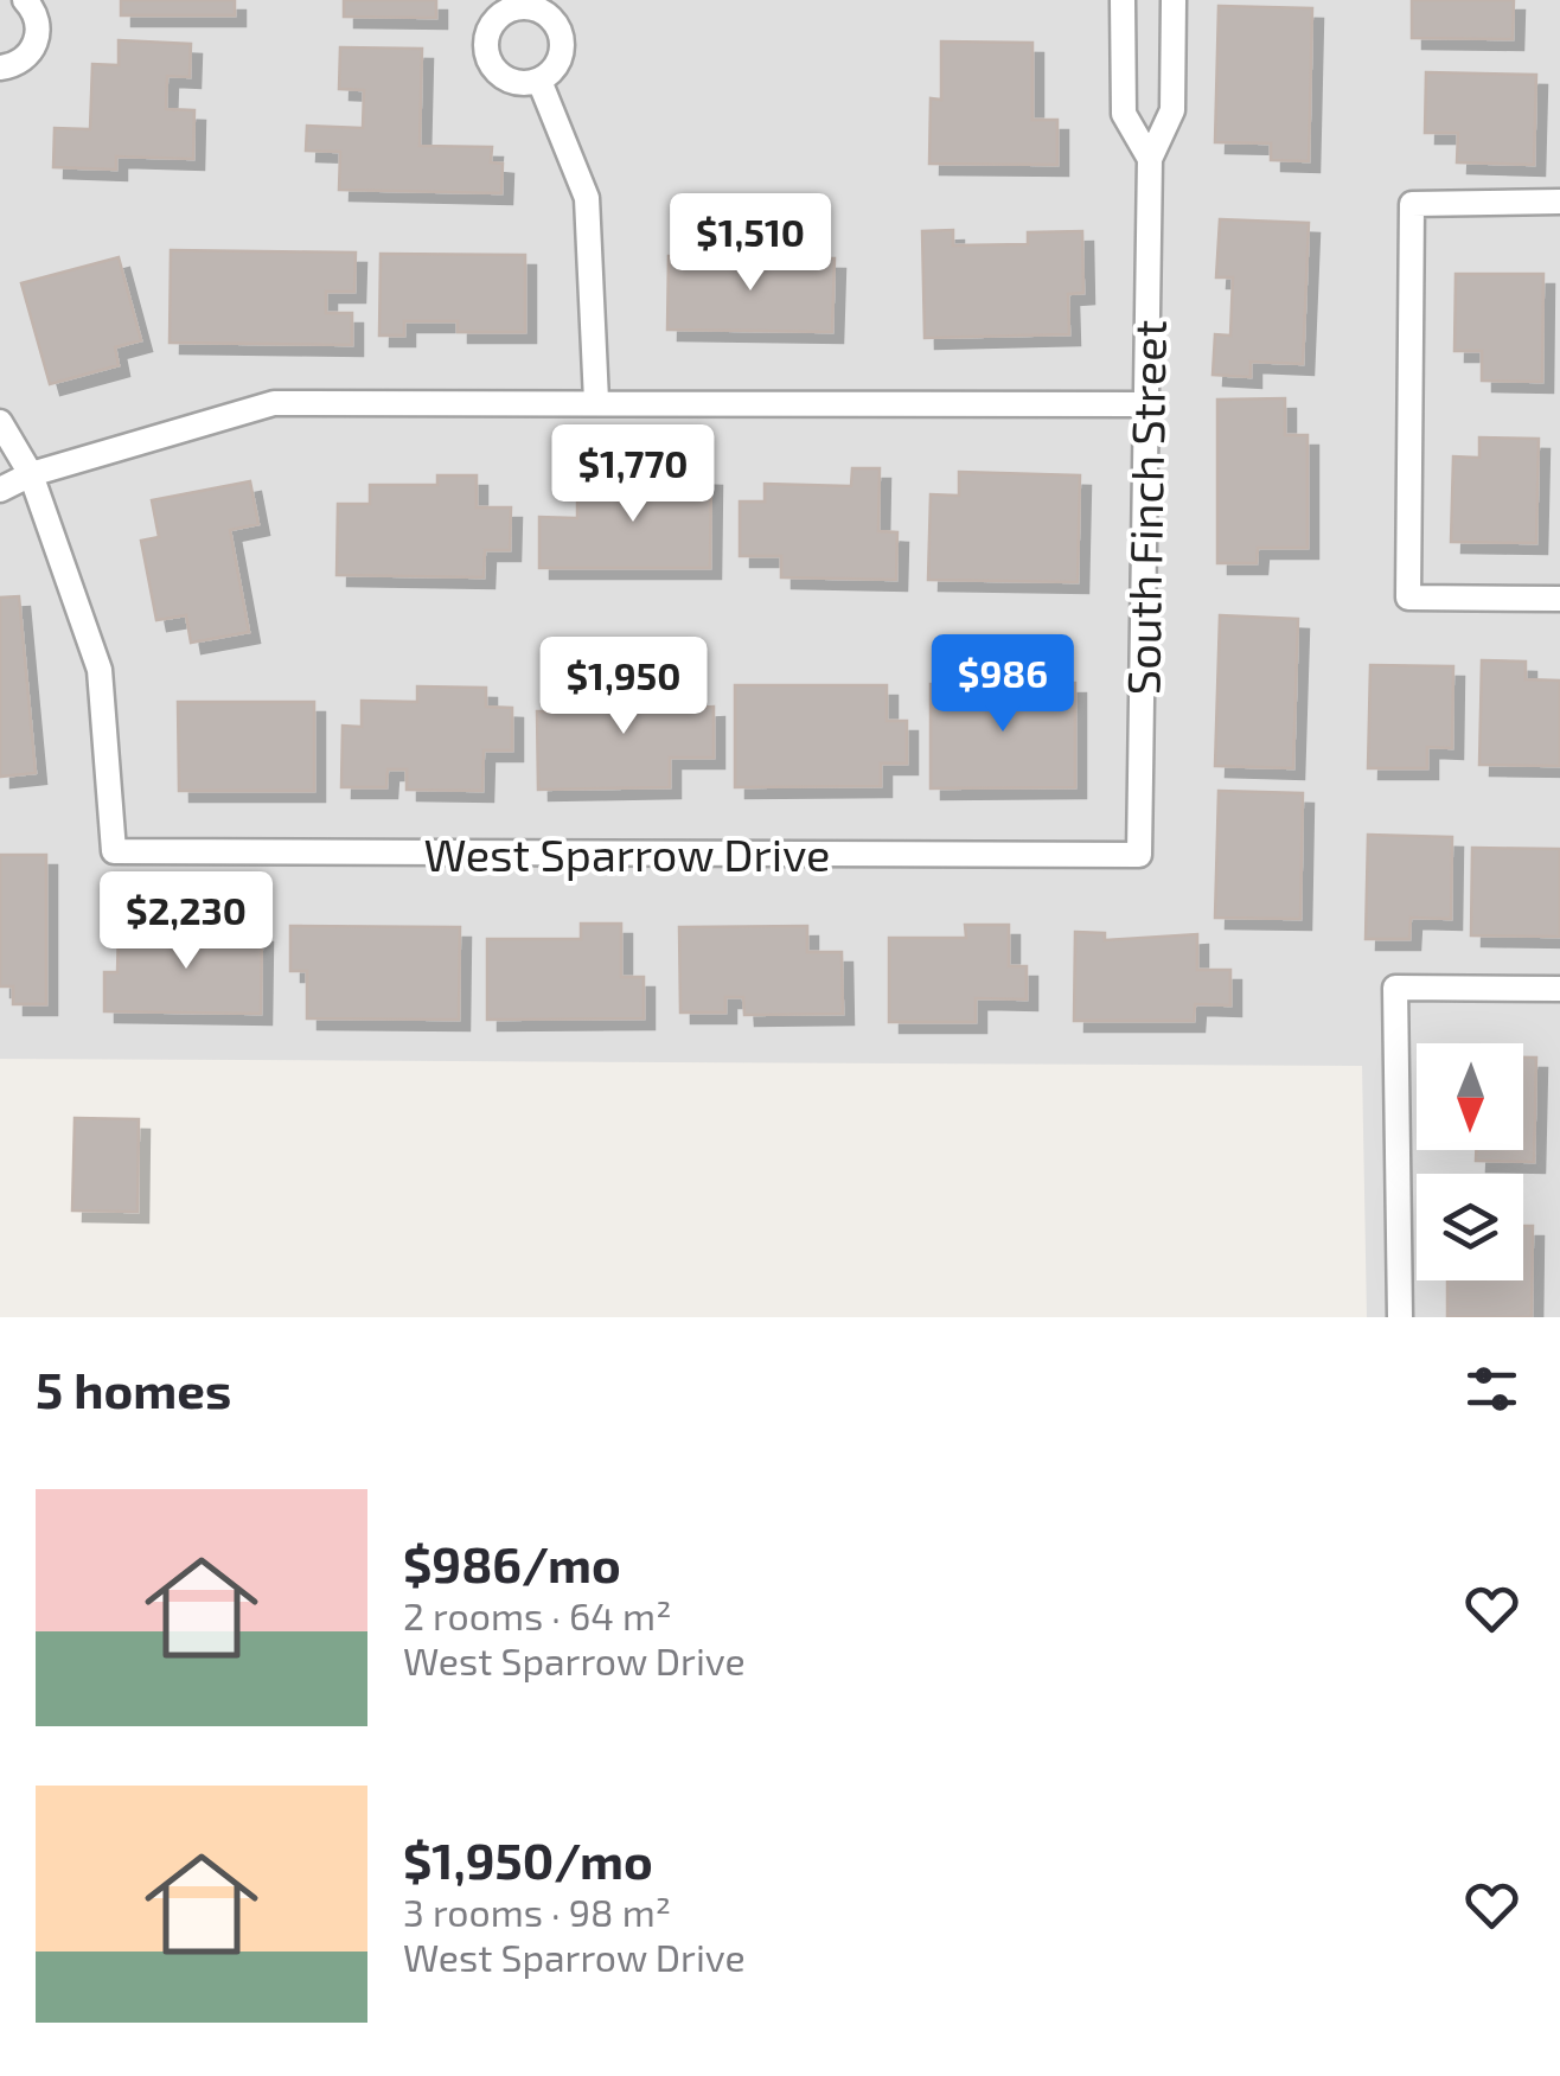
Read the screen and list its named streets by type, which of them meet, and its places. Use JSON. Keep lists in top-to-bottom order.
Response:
{
  "streets": {
    "street": ["South Finch Street", "West Sparrow Drive"]
  },
  "crossings": [
    ["South Finch Street", "West Sparrow Drive"]
  ],
  "north": "bottom",
  "page": {
    "price": [
      "$1,510",
      "$1,770",
      "$986",
      "$1,950",
      "$2,230"
    ],
    "heading": "5 homes",
    "list": [
      {
        "name": "$986/mo",
        "note": "2 rooms · 64 m² · West Sparrow Drive"
      },
      {
        "name": "$1,950/mo",
        "note": "3 rooms · 98 m² · West Sparrow Drive"
      }
    ]
  }
}
